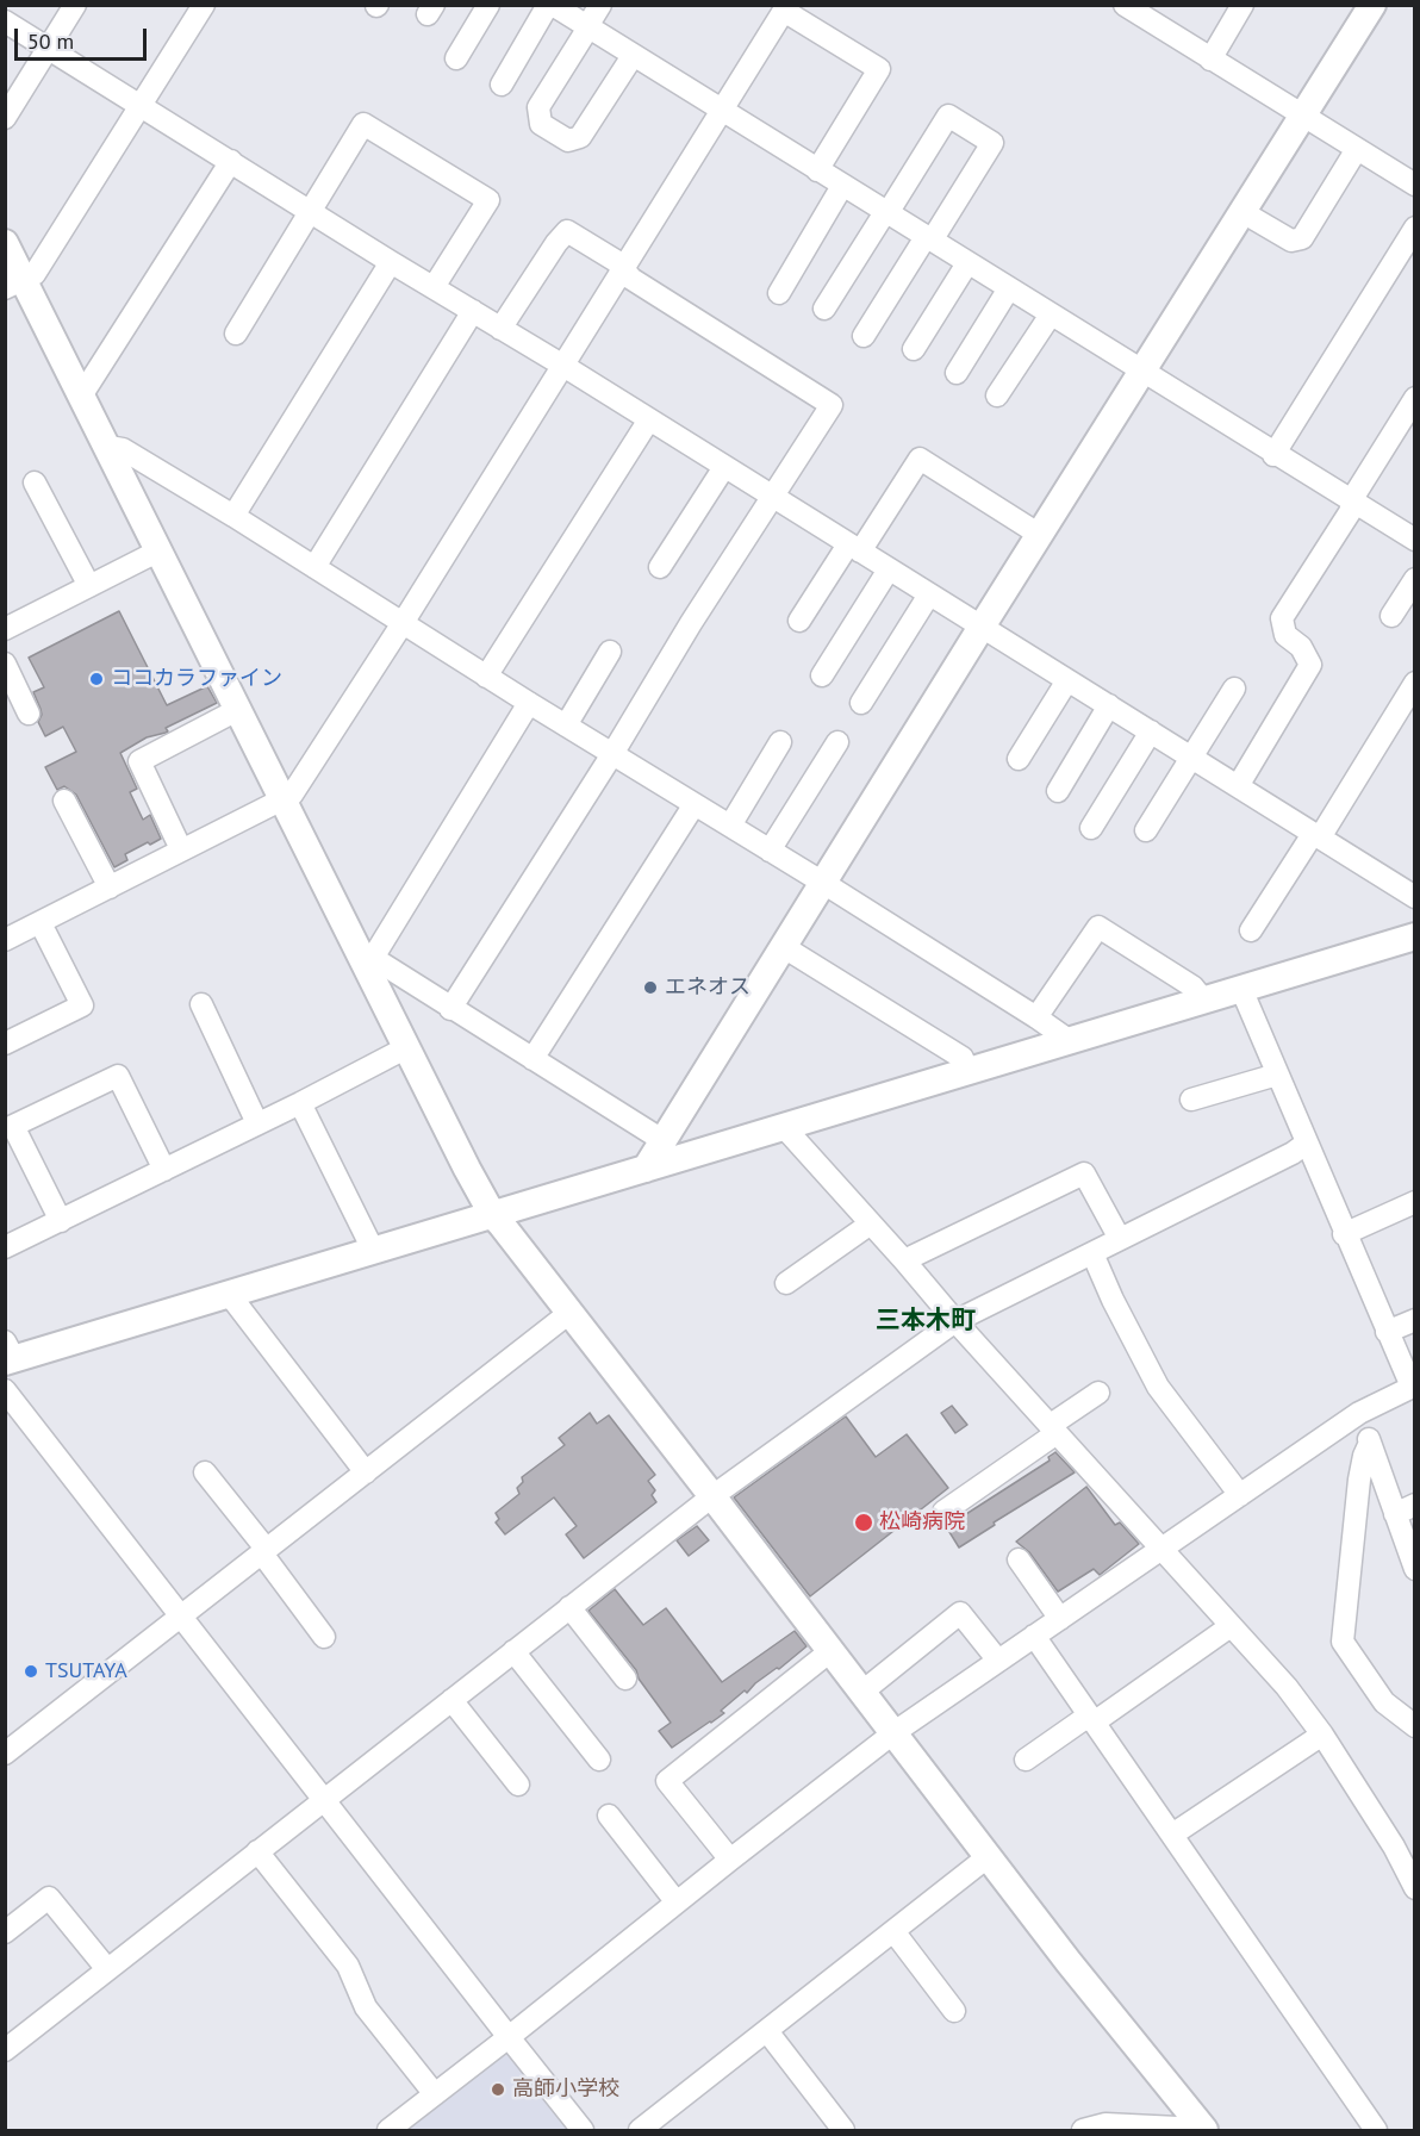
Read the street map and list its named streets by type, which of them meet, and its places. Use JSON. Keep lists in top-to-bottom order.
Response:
{
  "districts": ["三本木町"],
  "places": [
    "ココカラファイン",
    "エネオス",
    "松崎病院",
    "TSUTAYA",
    "高師小学校"
  ],
  "scale_bar": "50 m"
}
